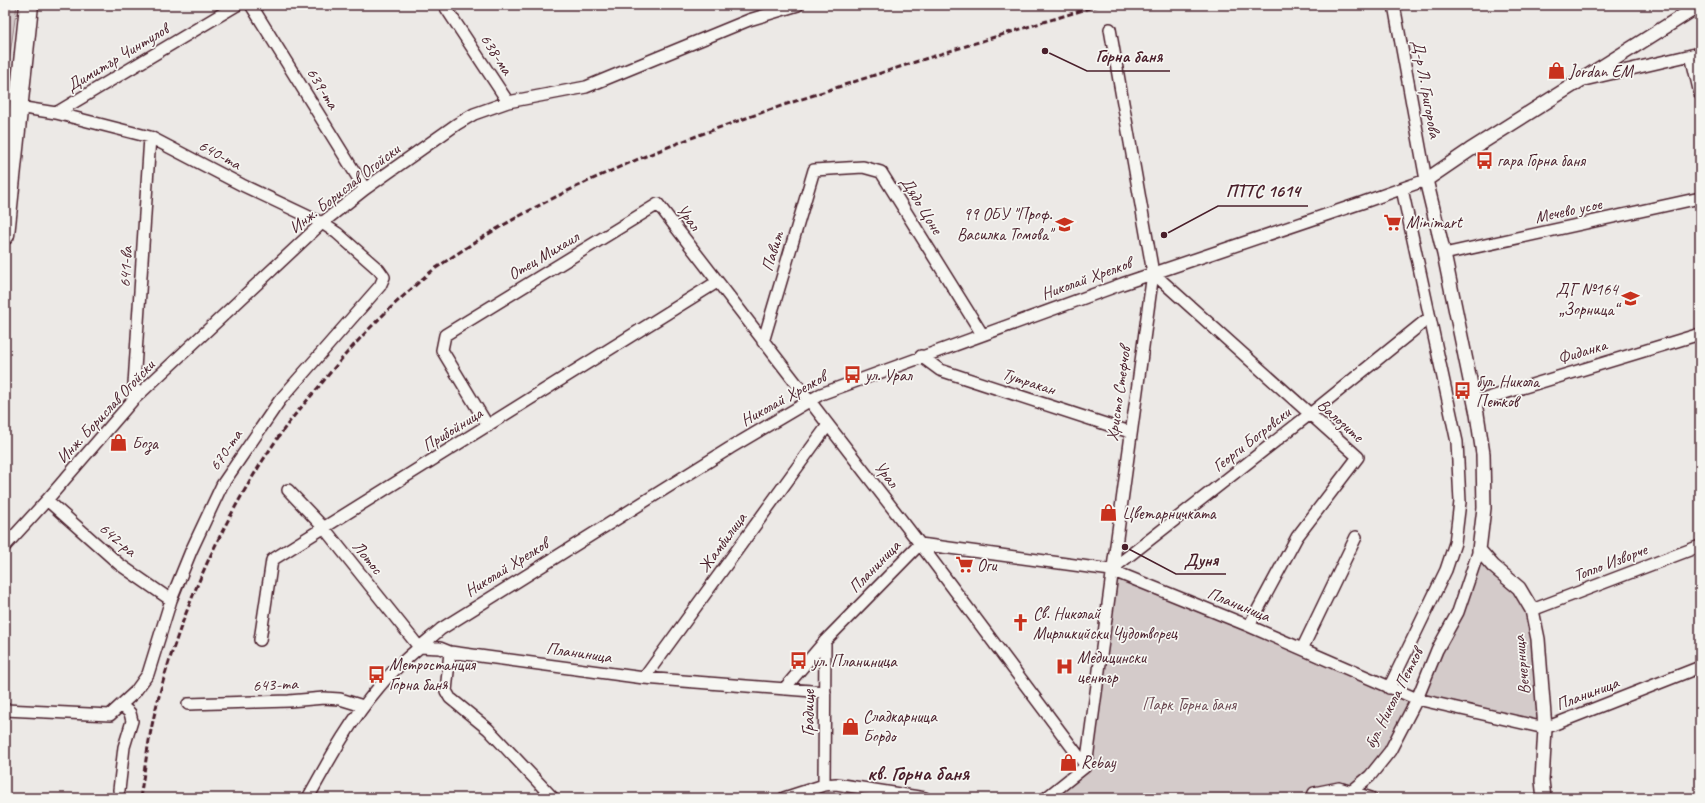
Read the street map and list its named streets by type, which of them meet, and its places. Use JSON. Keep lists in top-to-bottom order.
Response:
{
  "streets": {
    "street": [
      "638-ма",
      "Димитър Чинтулов",
      "639-та",
      "Д-р Л. Григорова",
      "640-та",
      "Инж. Борислав Огойски",
      "Дядо Цоне",
      "Мечево усое",
      "Урал",
      "Павит",
      "Отец Михаил",
      "641-ва",
      "Николай Хрелков",
      "Фиданка",
      "Тутракан",
      "Христо Стефчов",
      "Валозите",
      "Прибойница",
      "Георги Богровски",
      "670-та",
      "642-ра",
      "Жамбилица",
      "Лотос",
      "Топло Изворче",
      "Планиница",
      "Вечерница",
      "643-та",
      "бул. Никола Петков",
      "Градище"
    ]
  },
  "crossings": [
    ["638-ма", "Инж. Борислав Огойски"],
    ["Димитър Чинтулов", "640-та"],
    ["639-та", "Инж. Борислав Огойски"],
    ["Д-р Л. Григорова", "Николай Хрелков"],
    ["Д-р Л. Григорова", "бул. Никола Петков"],
    ["640-та", "Инж. Борислав Огойски"],
    ["640-та", "641-ва"],
    ["640-та", "670-та"],
    ["Инж. Борислав Огойски", "641-ва"],
    ["Инж. Борислав Огойски", "642-ра"],
    ["Дядо Цоне", "Павит"],
    ["Дядо Цоне", "Николай Хрелков"],
    ["Мечево усое", "бул. Никола Петков"],
    ["Урал", "Павит"],
    ["Урал", "Отец Михаил"],
    ["Урал", "Николай Хрелков"],
    ["Урал", "Христо Стефчов"],
    ["Урал", "Прибойница"],
    ["Урал", "Жамбилица"],
    ["Урал", "Планиница"],
    ["Отец Михаил", "Прибойница"],
    ["Николай Хрелков", "Тутракан"],
    ["Николай Хрелков", "Христо Стефчов"],
    ["Николай Хрелков", "Валозите"],
    ["Николай Хрелков", "Лотос"],
    ["Николай Хрелков", "Планиница"],
    ["Николай Хрелков", "643-та"],
    ["Николай Хрелков", "бул. Никола Петков"],
    ["Фиданка", "бул. Никола Петков"],
    ["Тутракан", "Христо Стефчов"],
    ["Христо Стефчов", "Валозите"],
    ["Христо Стефчов", "Георги Богровски"],
    ["Христо Стефчов", "Планиница"],
    ["Валозите", "Георги Богровски"],
    ["Валозите", "Планиница"],
    ["Прибойница", "Лотос"],
    ["Георги Богровски", "Планиница"],
    ["Георги Богровски", "бул. Никола Петков"],
    ["670-та", "642-ра"],
    ["Жамбилица", "Планиница"],
    ["Лотос", "Планиница"],
    ["Топло Изворче", "Вечерница"],
    ["Планиница", "Вечерница"],
    ["Планиница", "бул. Никола Петков"],
    ["Планиница", "Градище"],
    ["Вечерница", "бул. Никола Петков"]
  ],
  "districts": ["кв. Горна баня"],
  "parks": ["Парк Горна баня"],
  "places": {
    "other": ["Горна баня", "ПТТС 1614", "Дуня"],
    "shop": [
      "Jordan EM",
      "Боза",
      "Цветарничката",
      "Сладкарница Бордо",
      "Rebay"
    ],
    "bus stop": [
      "гара Горна баня",
      "ул. Урал",
      "бул. Никола Петков",
      "ул. Планиница",
      "Метростанция Горна баня"
    ],
    "supermarket": ["Minimart", "Оги"],
    "school or university": ["99 ОБУ \"Проф. Василка Томова\"", "ДГ №164 „Зорница“"],
    "church": ["Св. Николай Мирликийски Чудотворец"],
    "hospital": ["Медицински център"]
  }
}
